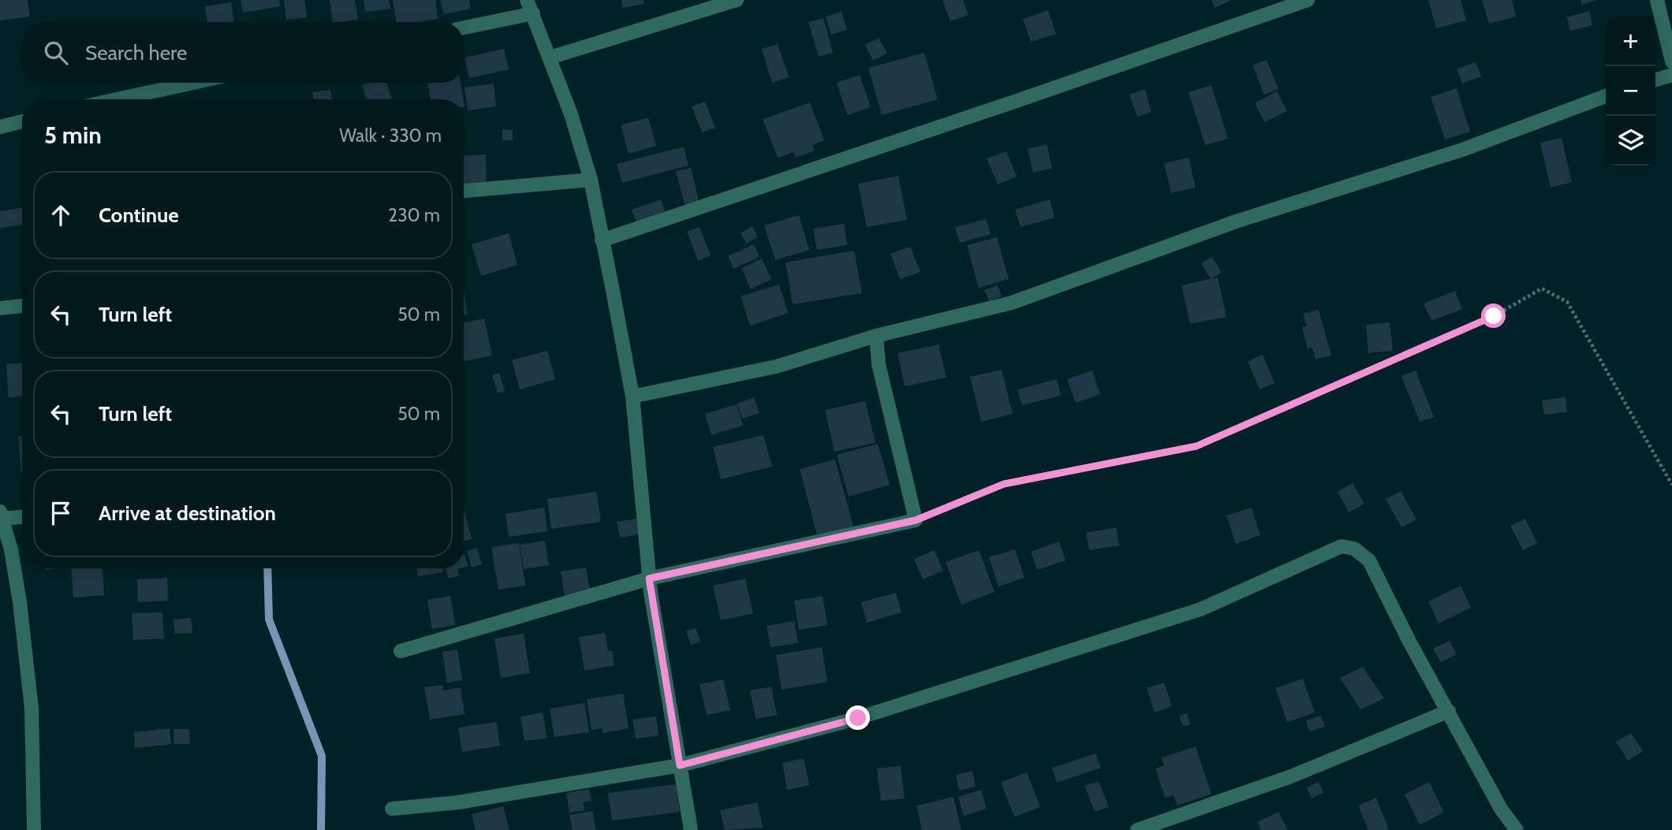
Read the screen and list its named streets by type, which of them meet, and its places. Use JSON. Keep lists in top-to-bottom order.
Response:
{
  "page": {
    "map_buttons": ["+", "−"],
    "search": "Search here",
    "heading": ["5 min", "Walk · 330 m"],
    "list": [
      ["Continue", "230 m"],
      ["Turn left", "50 m"],
      ["Turn left", "50 m"],
      "Arrive at destination"
    ]
  }
}
